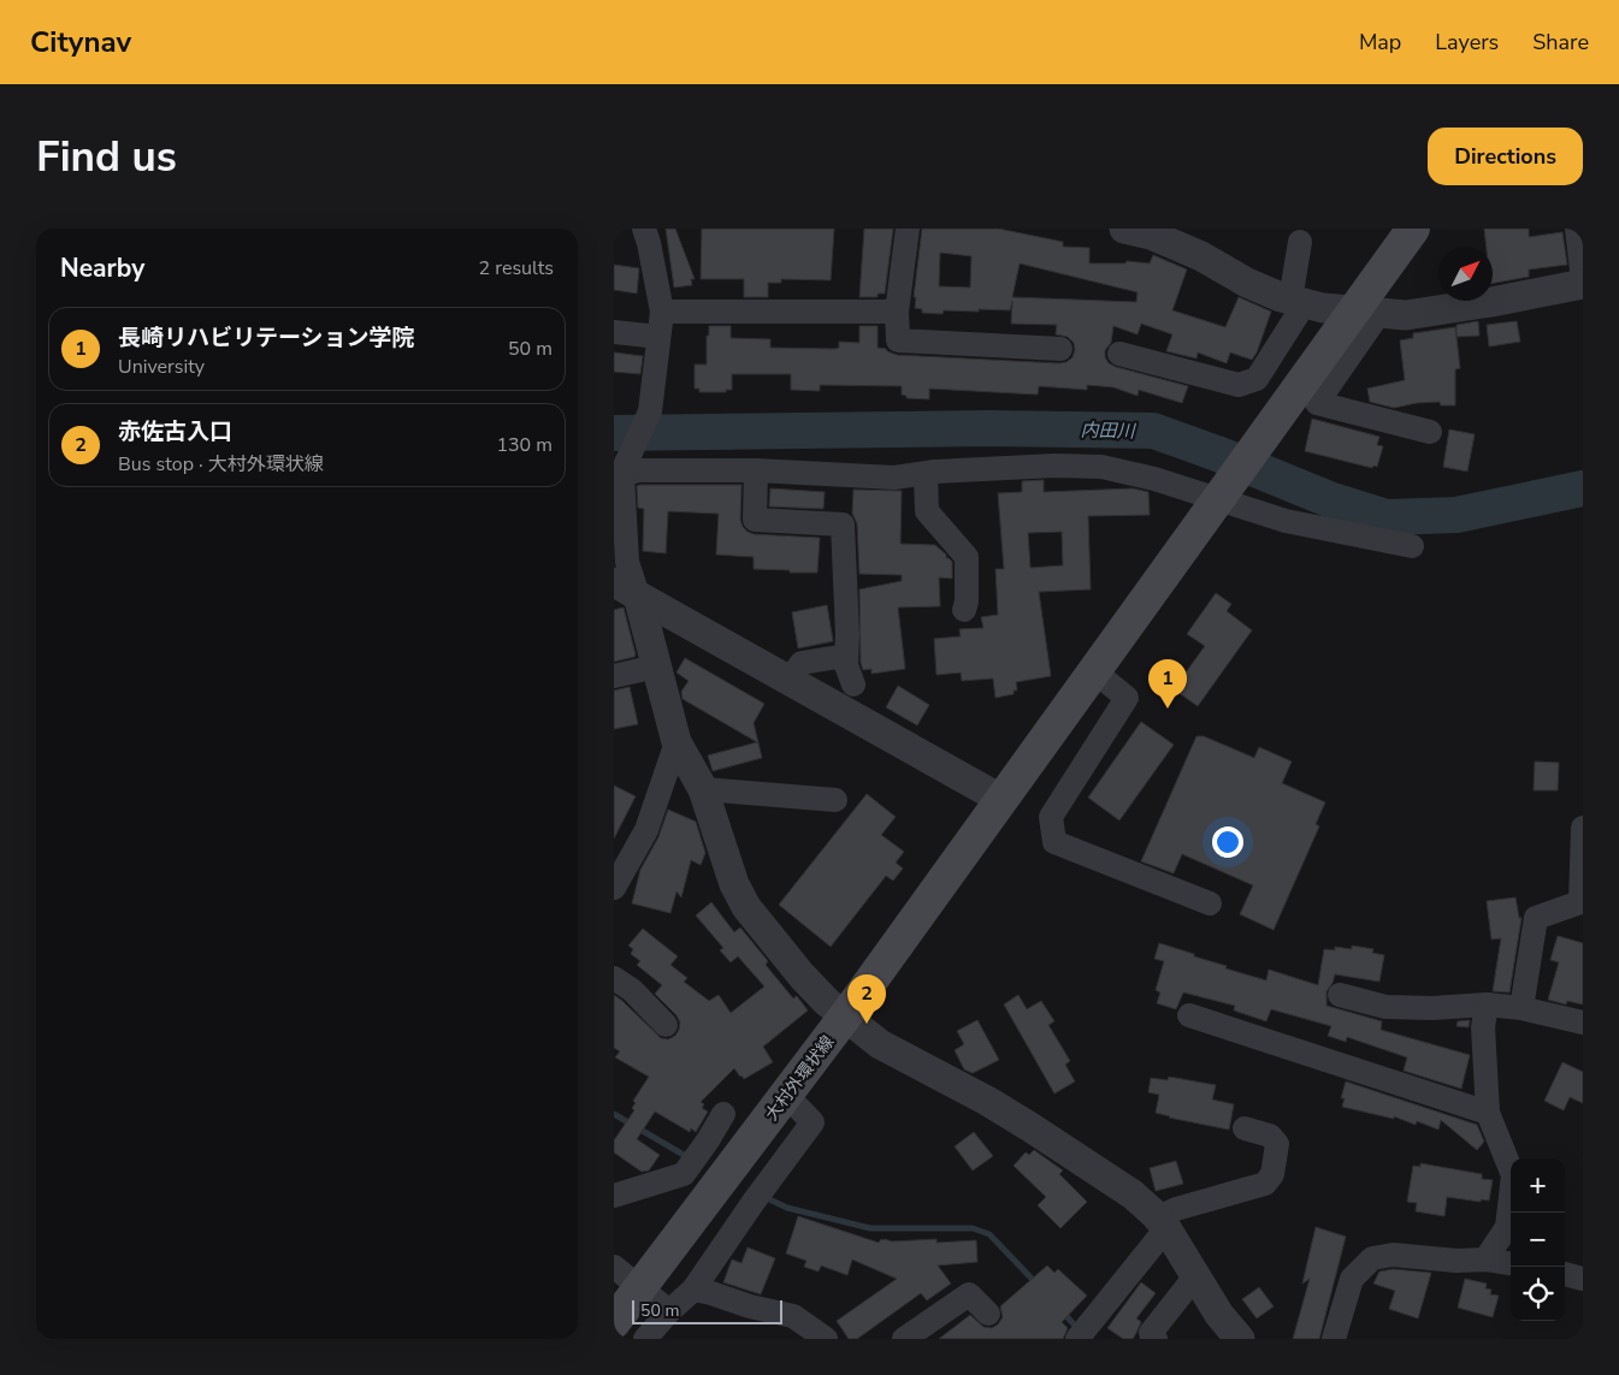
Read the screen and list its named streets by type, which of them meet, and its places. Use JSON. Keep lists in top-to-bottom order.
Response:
{
  "streets": {
    "main road": ["大村外環状線"]
  },
  "water": ["内田川"],
  "scale_bar": "50 m",
  "north": "top right",
  "page": {
    "header": "Citynav",
    "nav": ["Map", "Layers", "Share"],
    "buttons": "Directions",
    "title": "Find us",
    "heading": ["Nearby", "2 results"],
    "list": [
      {
        "mark": "1",
        "name": "長崎リハビリテーション学院",
        "note": "University",
        "value": "50 m"
      },
      {
        "mark": "2",
        "name": "赤佐古入口",
        "note": "Bus stop · 大村外環状線",
        "value": "130 m"
      }
    ],
    "pins": ["1", "2"],
    "map_buttons": ["+", "−"],
    "scale": "50 m"
  }
}
